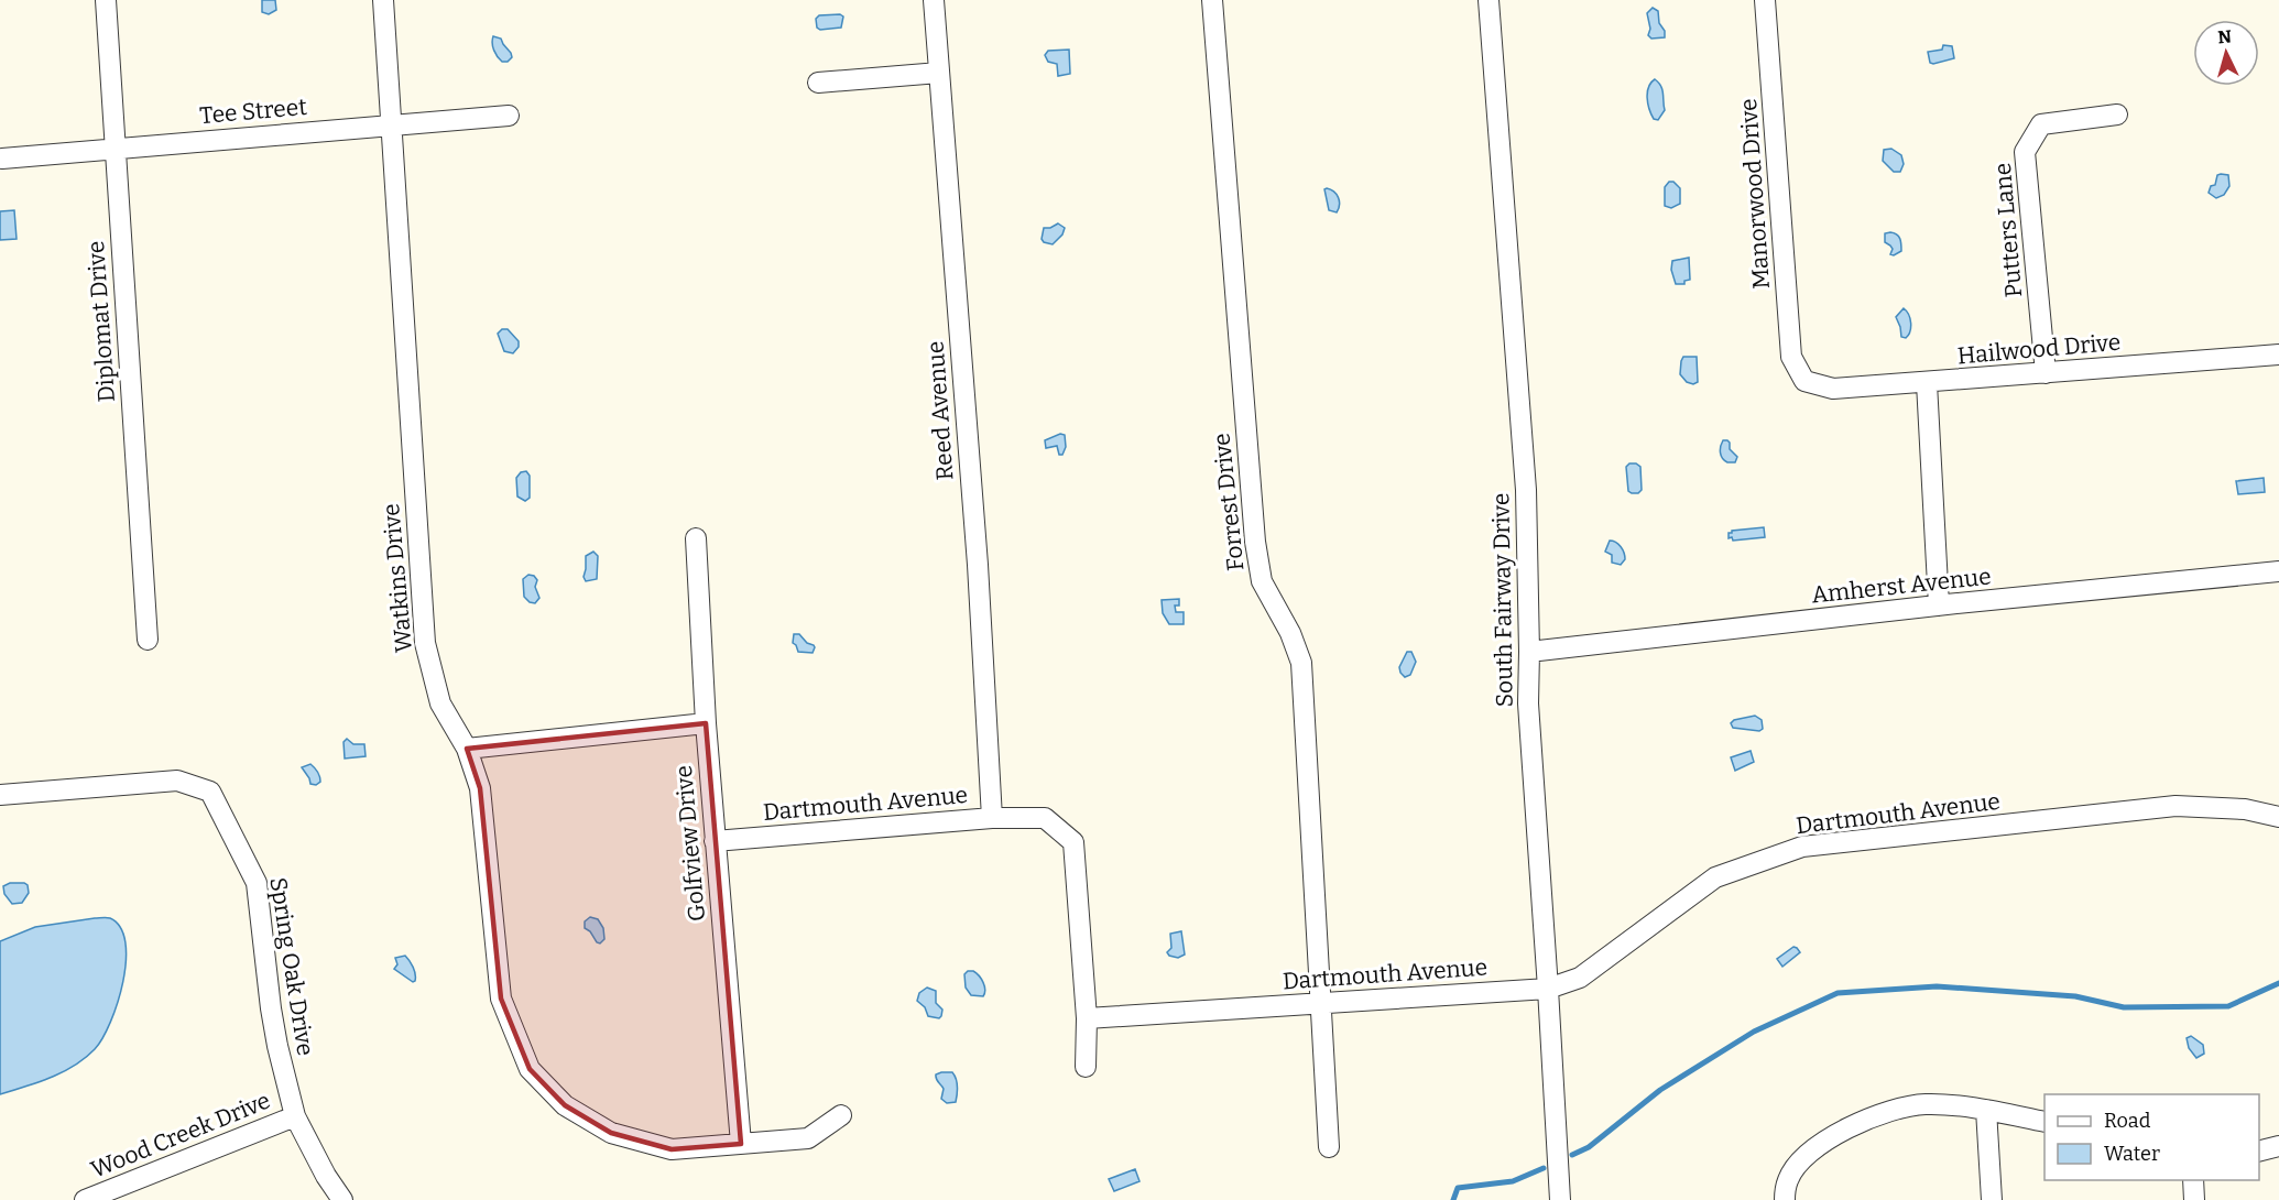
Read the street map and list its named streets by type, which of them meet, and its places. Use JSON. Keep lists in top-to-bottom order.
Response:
{
  "streets": {
    "street": [
      "Tee Street",
      "Manorwood Drive",
      "Putters Lane",
      "Diplomat Drive",
      "Hailwood Drive",
      "Reed Avenue",
      "Forrest Drive",
      "Watkins Drive",
      "Amherst Avenue",
      "South Fairway Drive",
      "Dartmouth Avenue",
      "Golfview Drive",
      "Spring Oak Drive",
      "Wood Creek Drive"
    ]
  },
  "crossings": [
    ["Tee Street", "Diplomat Drive"],
    ["Tee Street", "Watkins Drive"],
    ["Manorwood Drive", "Hailwood Drive"],
    ["Putters Lane", "Hailwood Drive"],
    ["Reed Avenue", "Dartmouth Avenue"],
    ["Forrest Drive", "Dartmouth Avenue"],
    ["Watkins Drive", "Golfview Drive"],
    ["Amherst Avenue", "South Fairway Drive"],
    ["South Fairway Drive", "Dartmouth Avenue"],
    ["Dartmouth Avenue", "Golfview Drive"],
    ["Spring Oak Drive", "Wood Creek Drive"]
  ],
  "legend": ["Road", "Water"],
  "north": "top"
}
